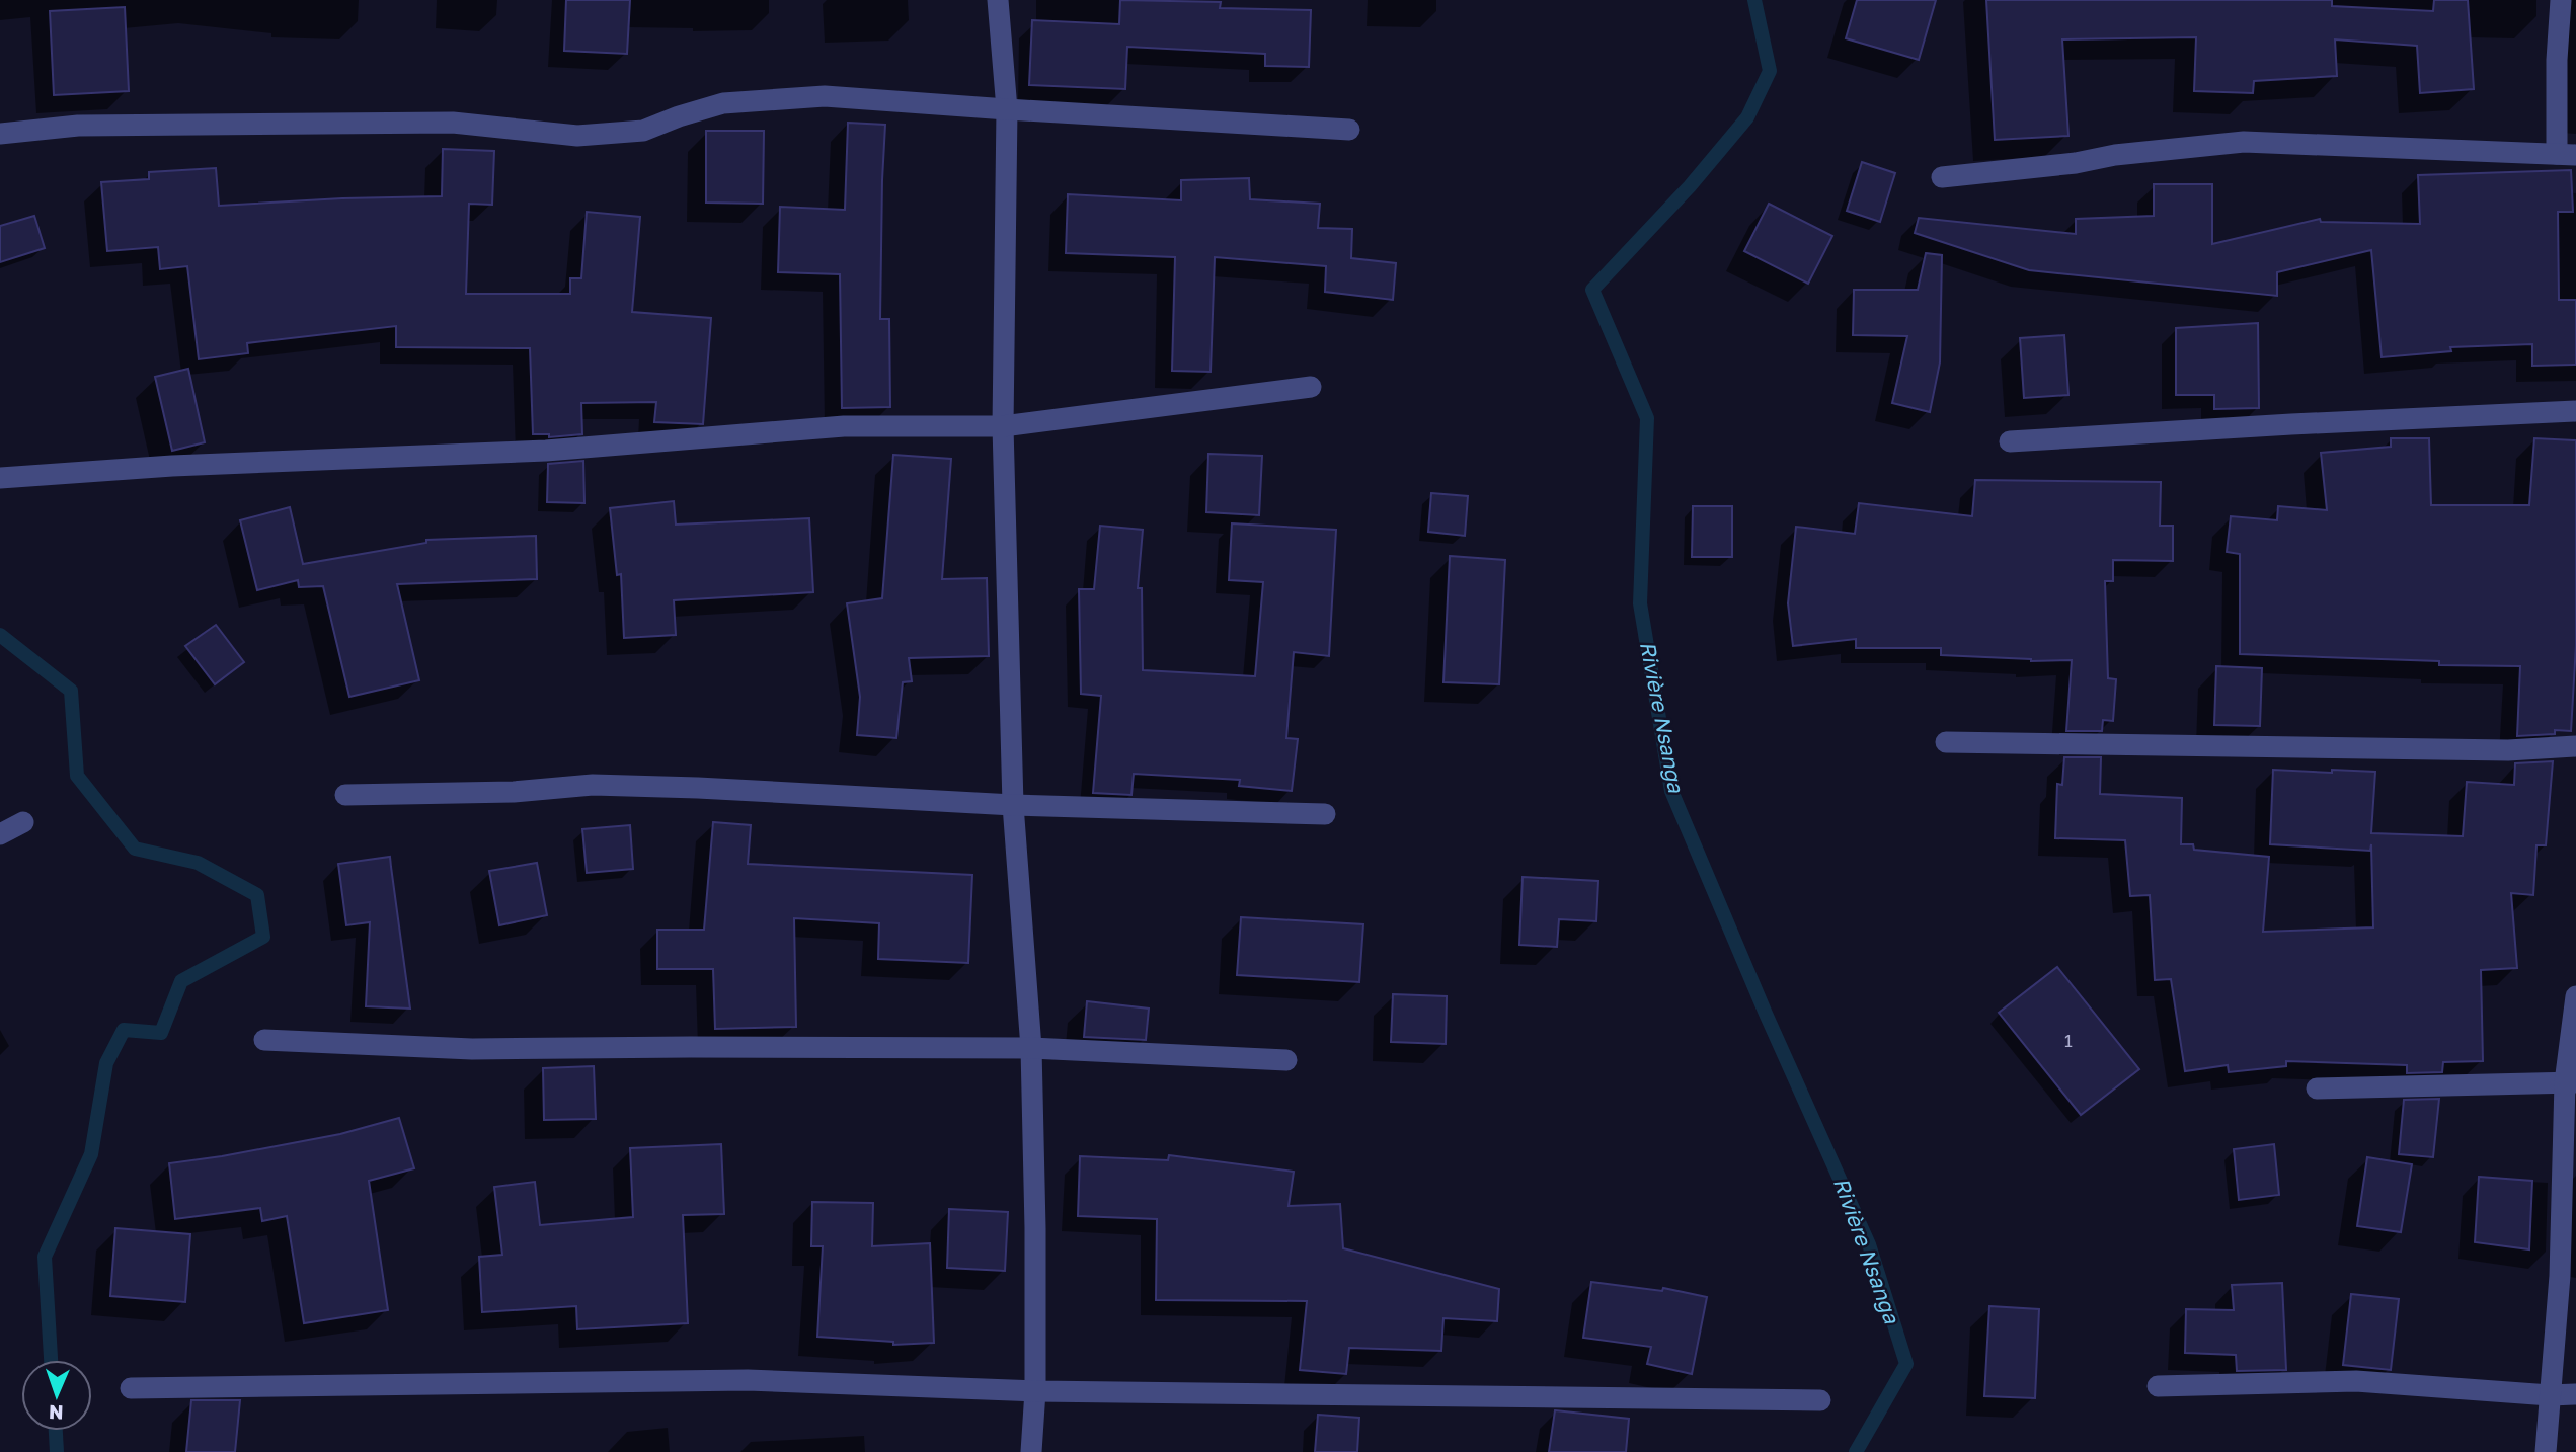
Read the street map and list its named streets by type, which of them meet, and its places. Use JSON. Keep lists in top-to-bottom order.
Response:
{
  "water": ["Rivière Nsanga"],
  "house_numbers": ["1"],
  "north": "bottom"
}
